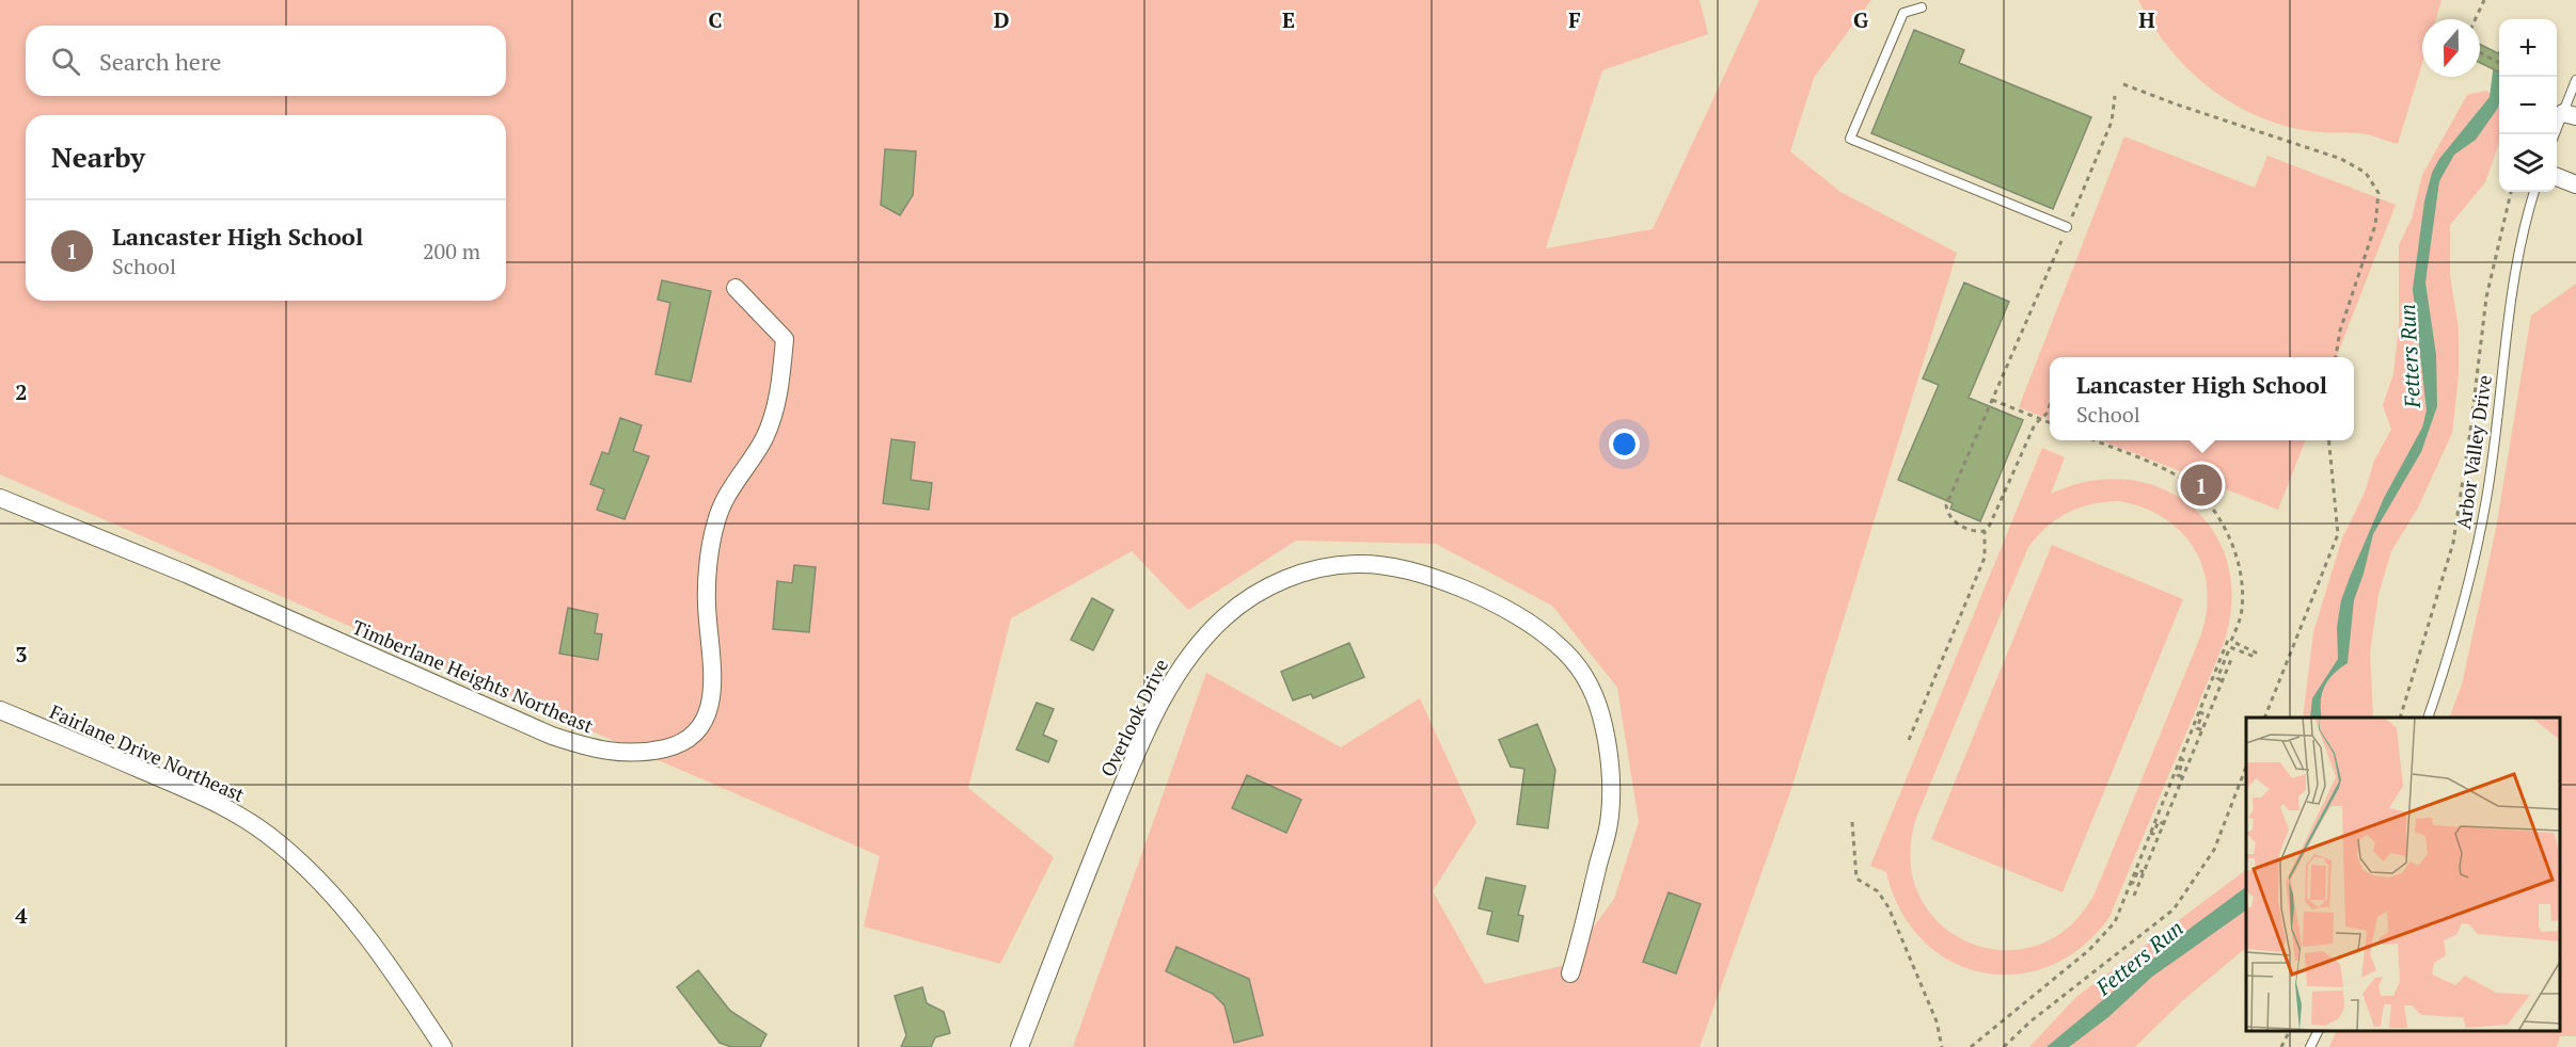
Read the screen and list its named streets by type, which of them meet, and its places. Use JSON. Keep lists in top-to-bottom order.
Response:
{
  "streets": {
    "street": ["Timberlane Heights Northeast", "Overlook Drive", "Fairlane Drive Northeast"],
    "lane": ["Arbor Valley Drive"]
  },
  "water": ["Fetters Run"],
  "north": "bottom",
  "page": {
    "map_buttons": ["+", "−"],
    "search": "Search here",
    "heading": "Nearby",
    "list": [
      {
        "mark": "1",
        "name": "Lancaster High School",
        "note": "School",
        "value": "200 m"
      }
    ],
    "popup": ["Lancaster High School", "School"],
    "pins": "1"
  },
  "grid": {
    "columns": [
      "C",
      "D",
      "E",
      "F",
      "G",
      "H"
    ],
    "rows": ["2", "3", "4"]
  }
}
